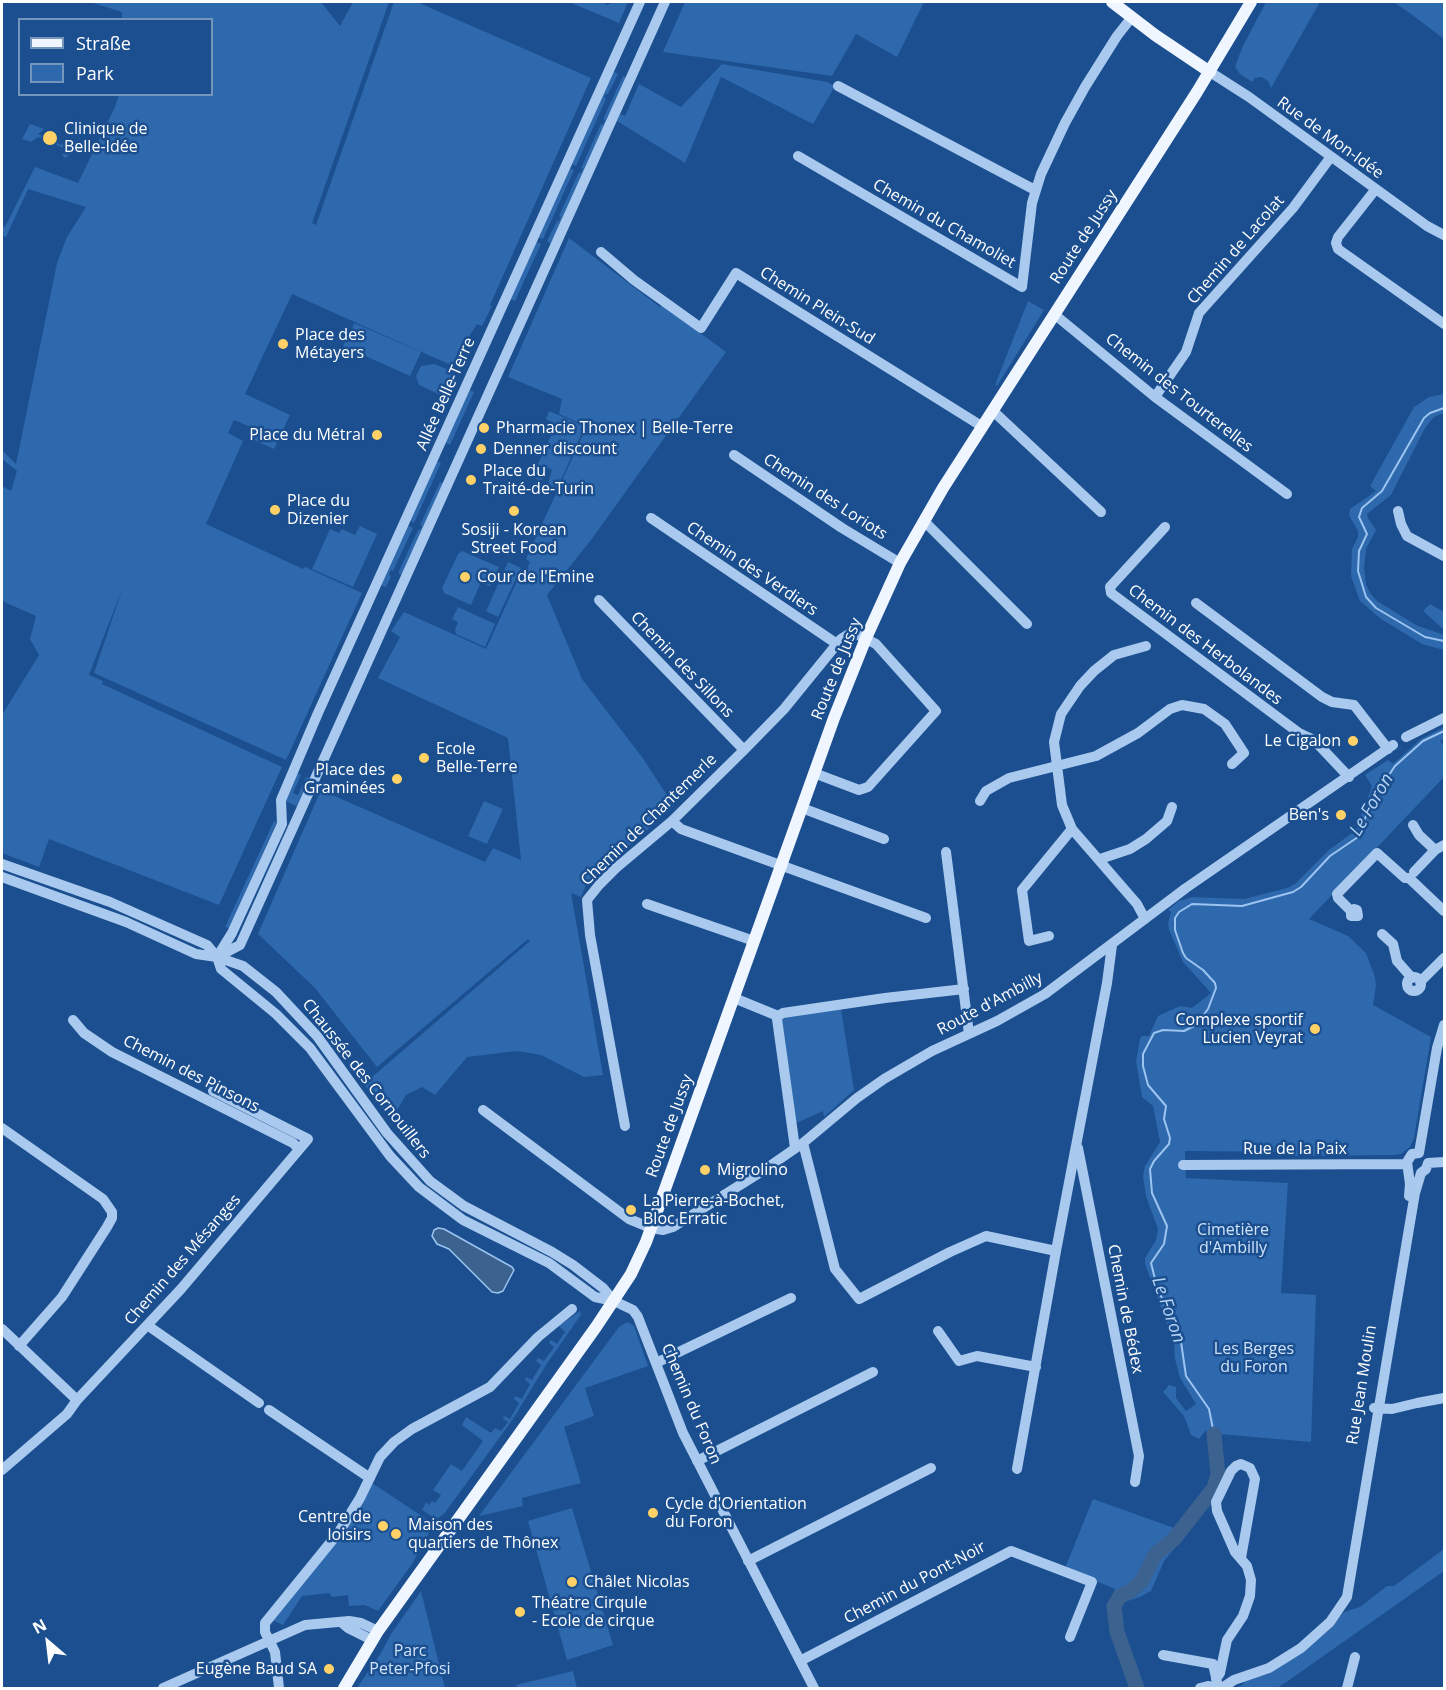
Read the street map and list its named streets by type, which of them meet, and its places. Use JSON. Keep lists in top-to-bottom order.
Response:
{
  "streets": {
    "main road": ["Route de Jussy"],
    "street": [
      "Rue de Mon-Idée",
      "Chemin du Chamoliet",
      "Chemin de Lacolat",
      "Chemin Plein-Sud",
      "Chemin des Tourterelles",
      "Allée Belle-Terre",
      "Chemin des Loriots",
      "Chemin des Verdiers",
      "Chemin des Herbolandes",
      "Chemin des Sillons",
      "Chemin de Chantemerle",
      "Route d'Ambilly",
      "Chemin des Pinsons",
      "Chaussée des Cornouillers",
      "Rue de la Paix",
      "Chemin des Mésanges",
      "Chemin de Bédex",
      "Rue Jean Moulin",
      "Chemin du Foron",
      "Chemin du Pont-Noir"
    ]
  },
  "crossings": [
    ["Rue de Mon-Idée", "Route de Jussy"],
    ["Rue de Mon-Idée", "Chemin de Lacolat"],
    ["Route de Jussy", "Chemin Plein-Sud"],
    ["Route de Jussy", "Chemin des Tourterelles"],
    ["Route de Jussy", "Chemin des Loriots"],
    ["Route de Jussy", "Route d'Ambilly"],
    ["Route de Jussy", "Chaussée des Cornouillers"],
    ["Route de Jussy", "Chemin du Foron"],
    ["Chemin de Lacolat", "Chemin des Tourterelles"],
    ["Allée Belle-Terre", "Chaussée des Cornouillers"],
    ["Chemin des Verdiers", "Chemin de Chantemerle"],
    ["Chemin des Herbolandes", "Route d'Ambilly"],
    ["Chemin des Sillons", "Chemin de Chantemerle"],
    ["Route d'Ambilly", "Chemin de Bédex"],
    ["Chemin des Pinsons", "Chemin des Mésanges"],
    ["Chaussée des Cornouillers", "Chemin du Foron"],
    ["Rue de la Paix", "Rue Jean Moulin"],
    ["Chemin du Foron", "Chemin du Pont-Noir"]
  ],
  "water": ["Le Foron"],
  "parks": ["Cimetière d'Ambilly", "Les Berges du Foron", "Parc Peter-Pfosi"],
  "places": [
    "Clinique de Belle-Idée",
    "Place des Métayers",
    "Pharmacie Thonex | Belle-Terre",
    "Place du Métral",
    "Denner discount",
    "Place du Traité-de-Turin",
    "Place du Dizenier",
    "Sosiji - Korean Street Food",
    "Cour de l'Emine",
    "Le Cigalon",
    "Ecole Belle-Terre",
    "Place des Graminées",
    "Ben's",
    "Complexe sportif Lucien Veyrat",
    "Migrolino",
    "La Pierre-à-Bochet, Bloc Erratic",
    "Cycle d'Orientation du Foron",
    "Centre de loisirs",
    "Maison des quartiers de Thônex",
    "Châlet Nicolas",
    "Théatre Cirqule - Ecole de cirque",
    "Eugène Baud SA"
  ],
  "legend": ["Straße", "Park"],
  "north": "top left"
}
